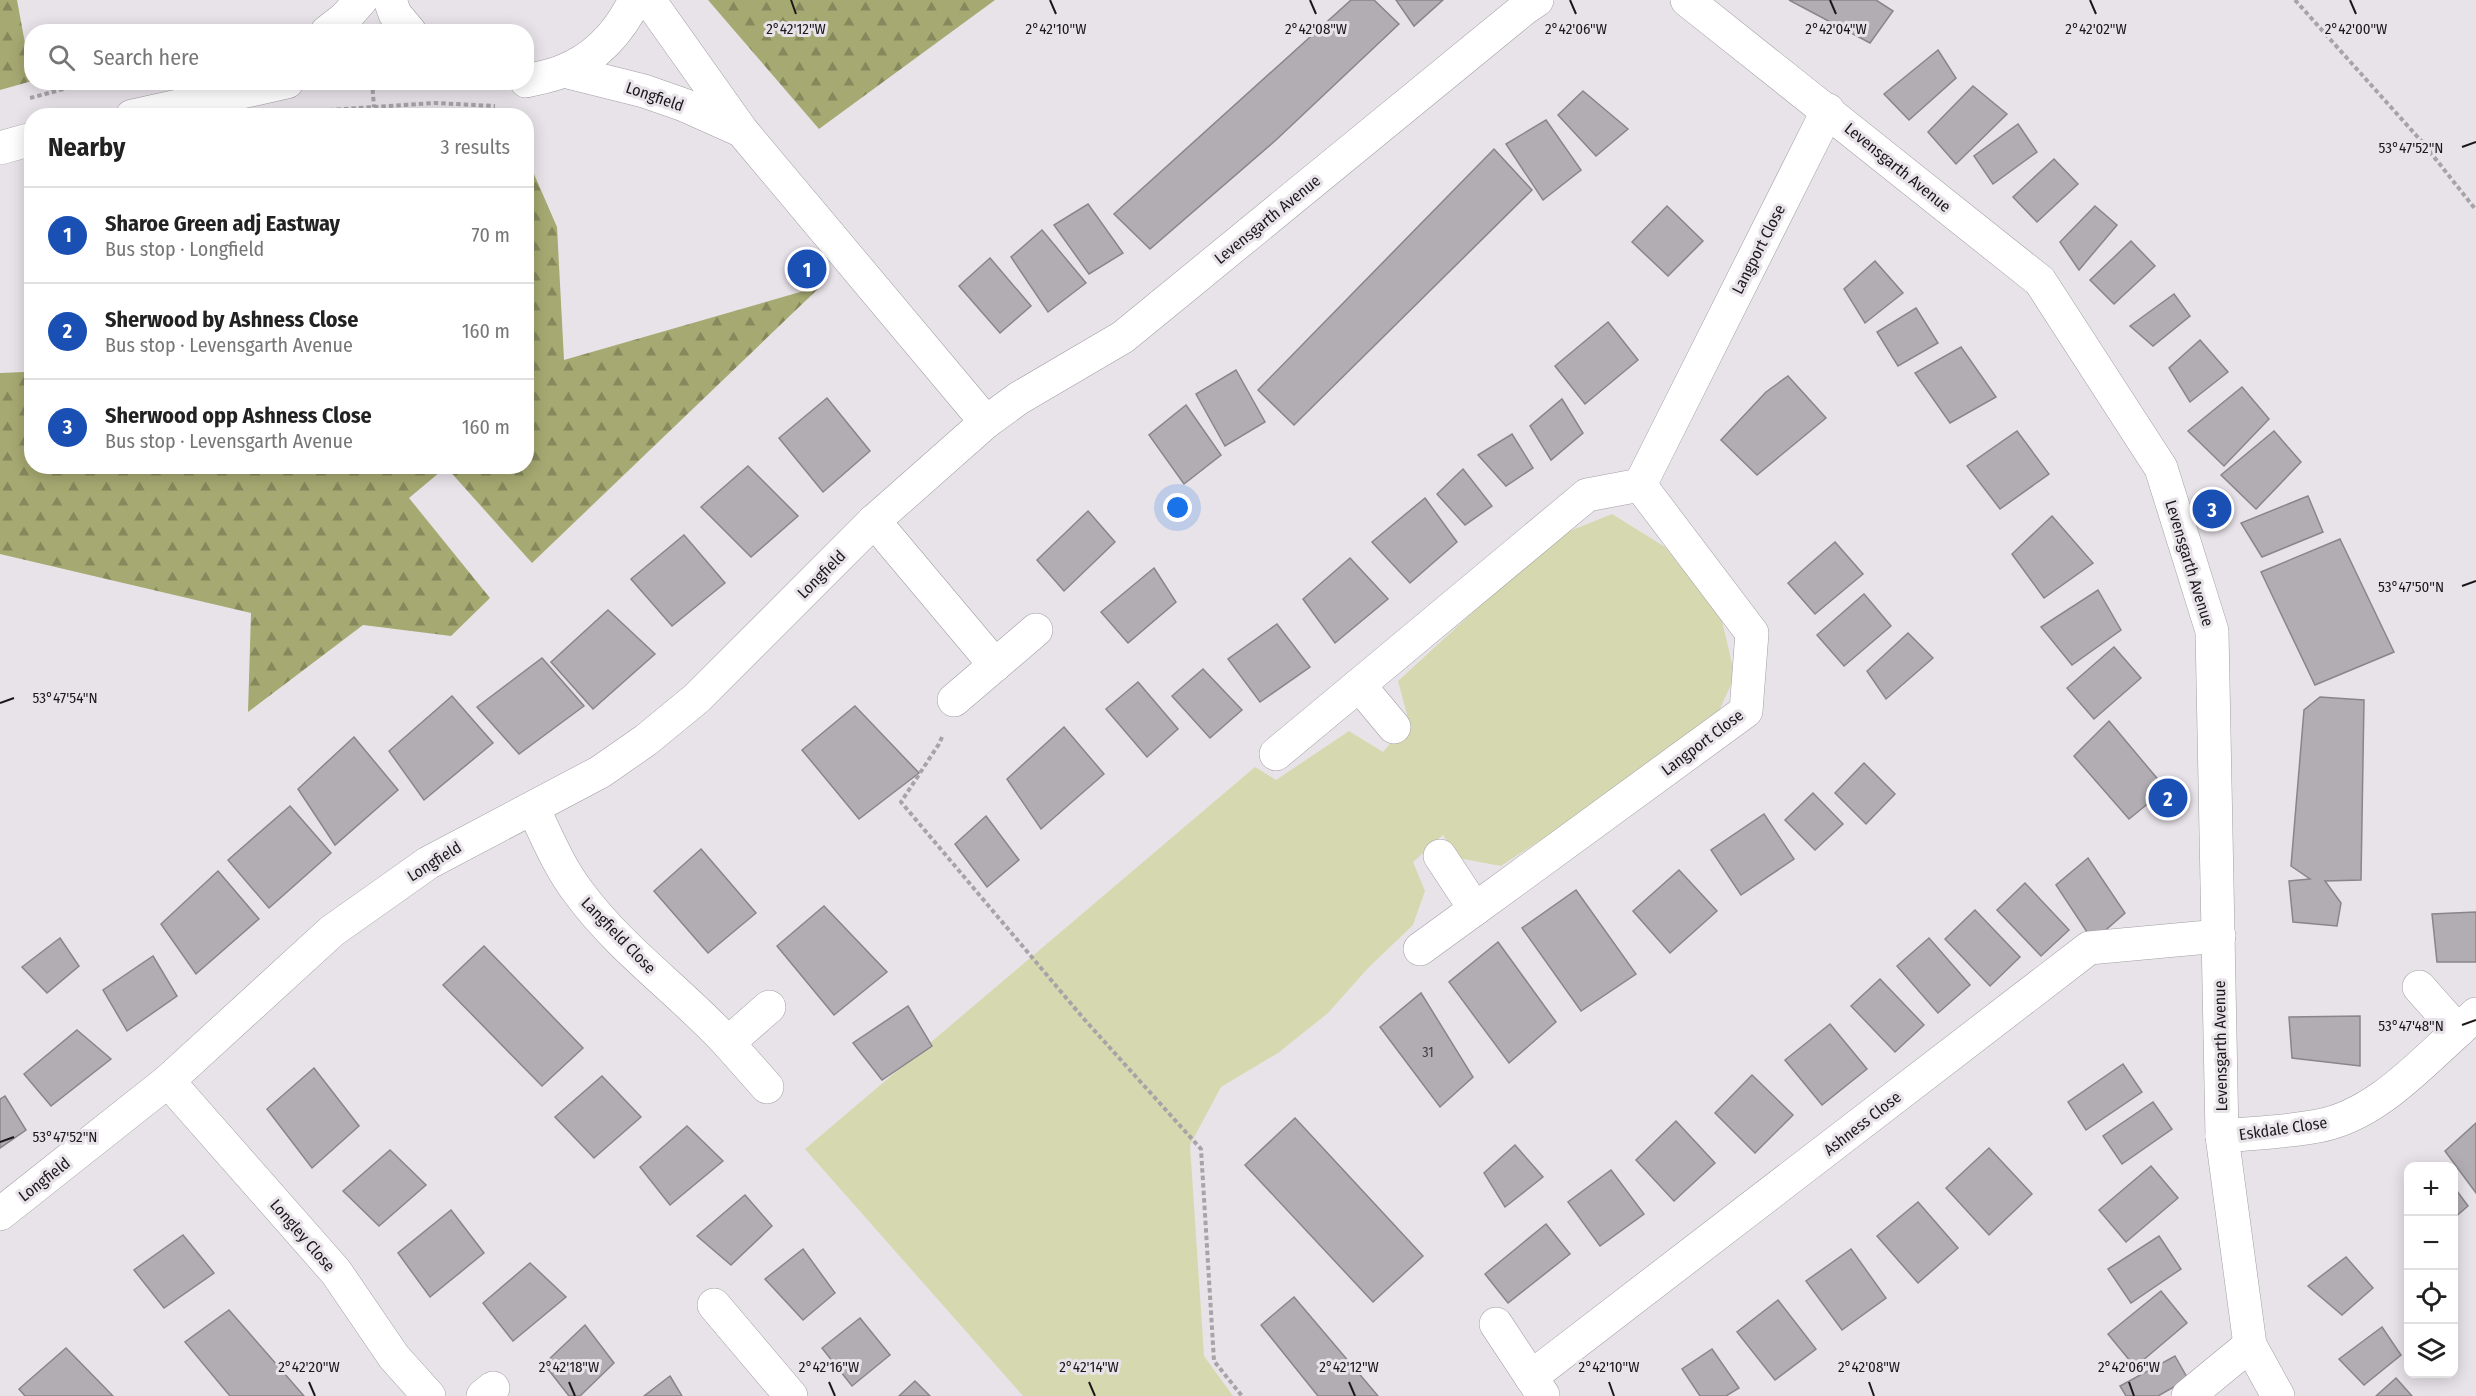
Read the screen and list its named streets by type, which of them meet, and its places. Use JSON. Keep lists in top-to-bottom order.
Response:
{
  "streets": {
    "street": [
      "Longfield",
      "Levensgarth Avenue",
      "Langport Close",
      "Langfield Close",
      "Ashness Close",
      "Eskdale Close",
      "Longley Close"
    ]
  },
  "crossings": [
    ["Longfield", "Levensgarth Avenue"],
    ["Longfield", "Langfield Close"],
    ["Longfield", "Longley Close"],
    ["Levensgarth Avenue", "Langport Close"],
    ["Levensgarth Avenue", "Ashness Close"],
    ["Levensgarth Avenue", "Eskdale Close"]
  ],
  "house_numbers": ["31"],
  "page": {
    "search": "Search here",
    "heading": ["Nearby", "3 results"],
    "list": [
      {
        "mark": "1",
        "name": "Sharoe Green adj Eastway",
        "note": "Bus stop · Longfield",
        "value": "70 m"
      },
      {
        "mark": "2",
        "name": "Sherwood by Ashness Close",
        "note": "Bus stop · Levensgarth Avenue",
        "value": "160 m"
      },
      {
        "mark": "3",
        "name": "Sherwood opp Ashness Close",
        "note": "Bus stop · Levensgarth Avenue",
        "value": "160 m"
      }
    ],
    "pins": ["1", "3", "2"],
    "map_buttons": ["+", "−"]
  },
  "coordinates": [
    "2°42'12\"W",
    "2°42'10\"W",
    "2°42'08\"W",
    "2°42'06\"W",
    "2°42'04\"W",
    "2°42'02\"W",
    "2°42'00\"W",
    "53°47'52\"N",
    "53°47'50\"N",
    "53°47'54\"N",
    "53°47'48\"N",
    "2°42'20\"W",
    "2°42'18\"W",
    "2°42'16\"W",
    "2°42'14\"W"
  ]
}
